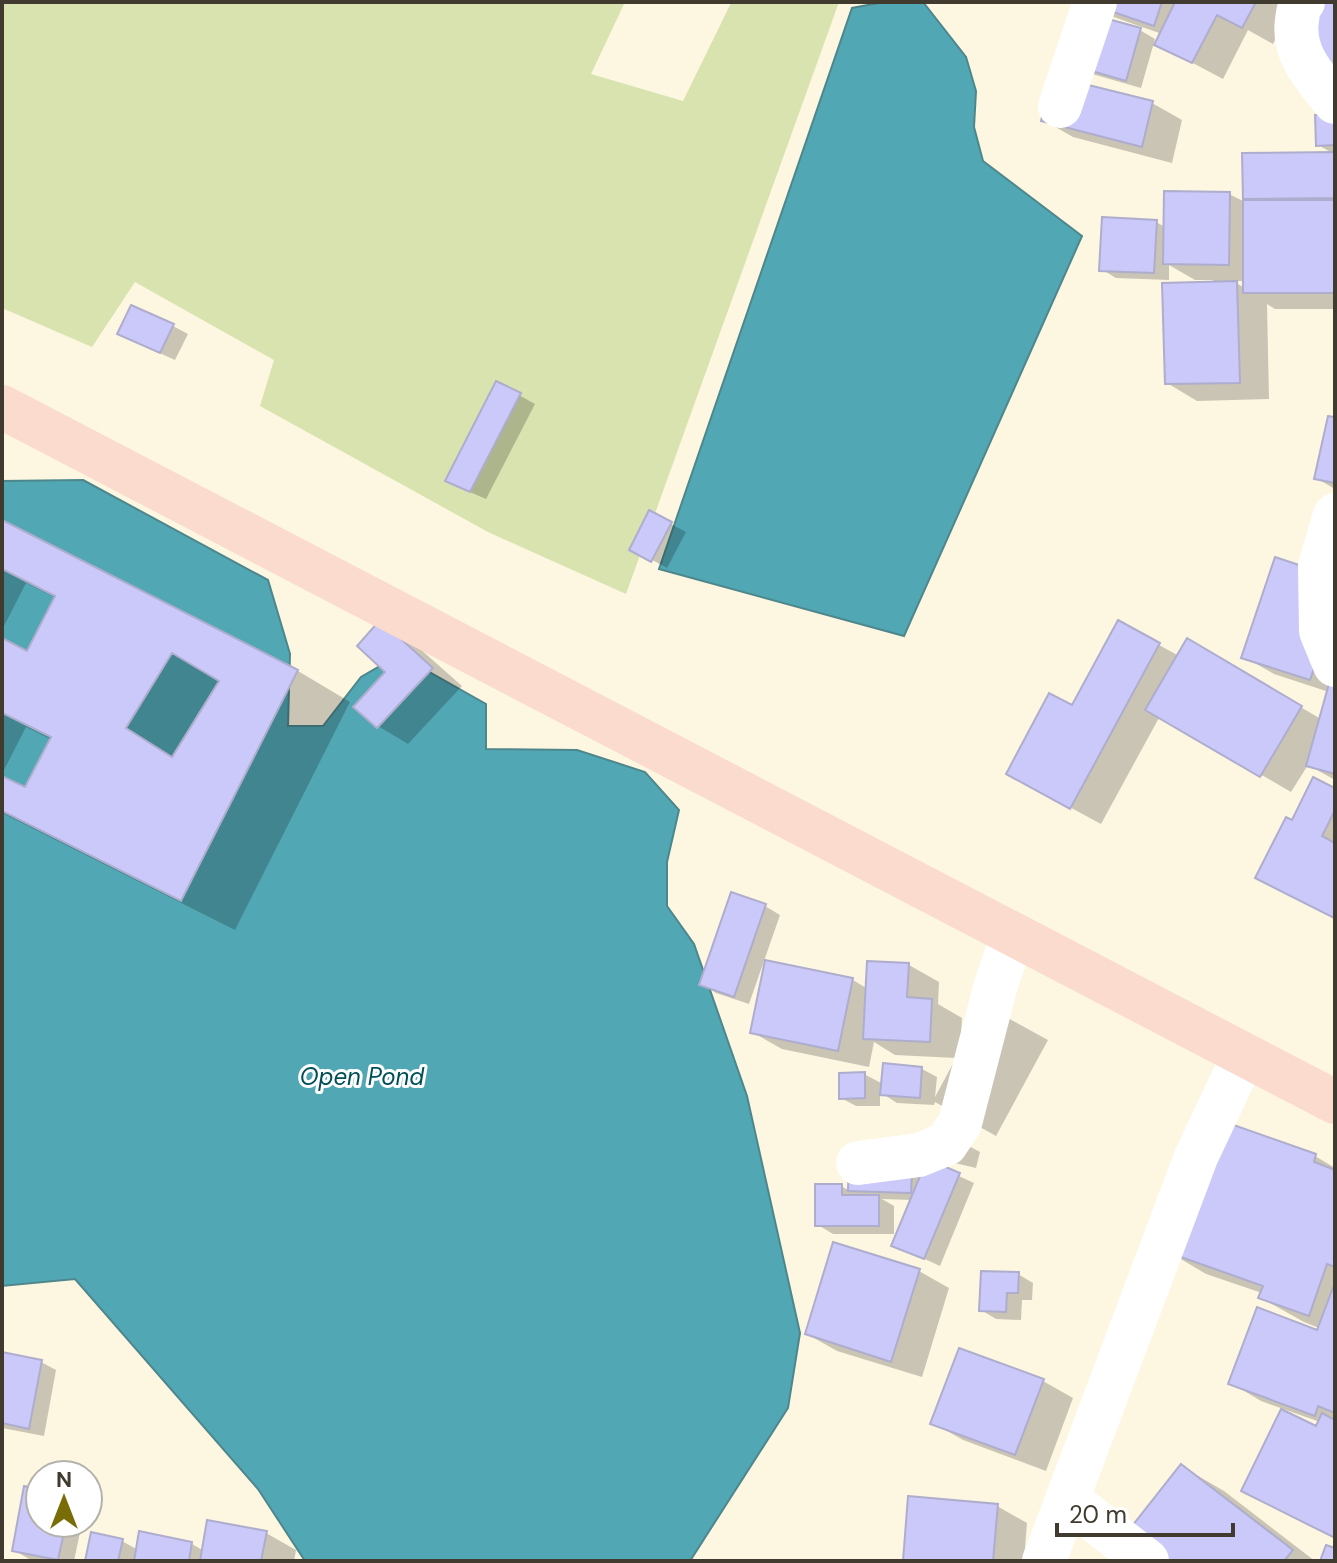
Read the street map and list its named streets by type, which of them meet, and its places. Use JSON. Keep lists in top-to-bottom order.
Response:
{
  "water": ["Open Pond"],
  "scale_bar": "20 m",
  "north": "top"
}
